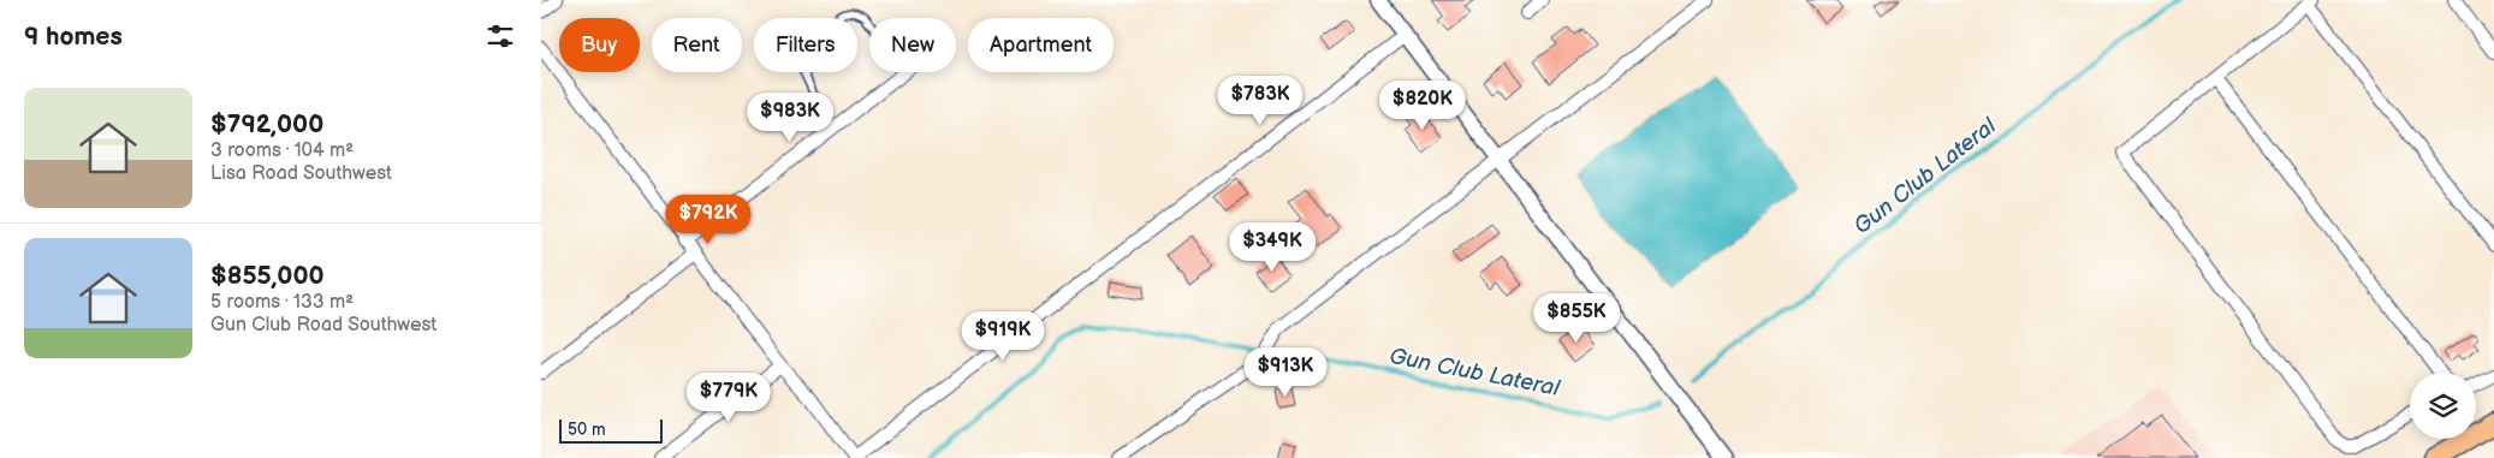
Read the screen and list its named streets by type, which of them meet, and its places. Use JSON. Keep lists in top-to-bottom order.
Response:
{
  "water": ["Gun Club Lateral"],
  "scale_bar": "50 m",
  "page": {
    "heading": "9 homes",
    "chip": [
      "Buy",
      "Rent",
      "Filters",
      "New",
      "Apartment"
    ],
    "list": [
      {
        "name": "$792,000",
        "note": "3 rooms · 104 m² · Lisa Road Southwest"
      },
      {
        "name": "$855,000",
        "note": "5 rooms · 133 m² · Gun Club Road Southwest"
      }
    ],
    "price": [
      "$783K",
      "$820K",
      "$983K",
      "$792K",
      "$349K",
      "$855K",
      "$919K",
      "$913K",
      "$779K"
    ],
    "scale": "50 m"
  }
}
